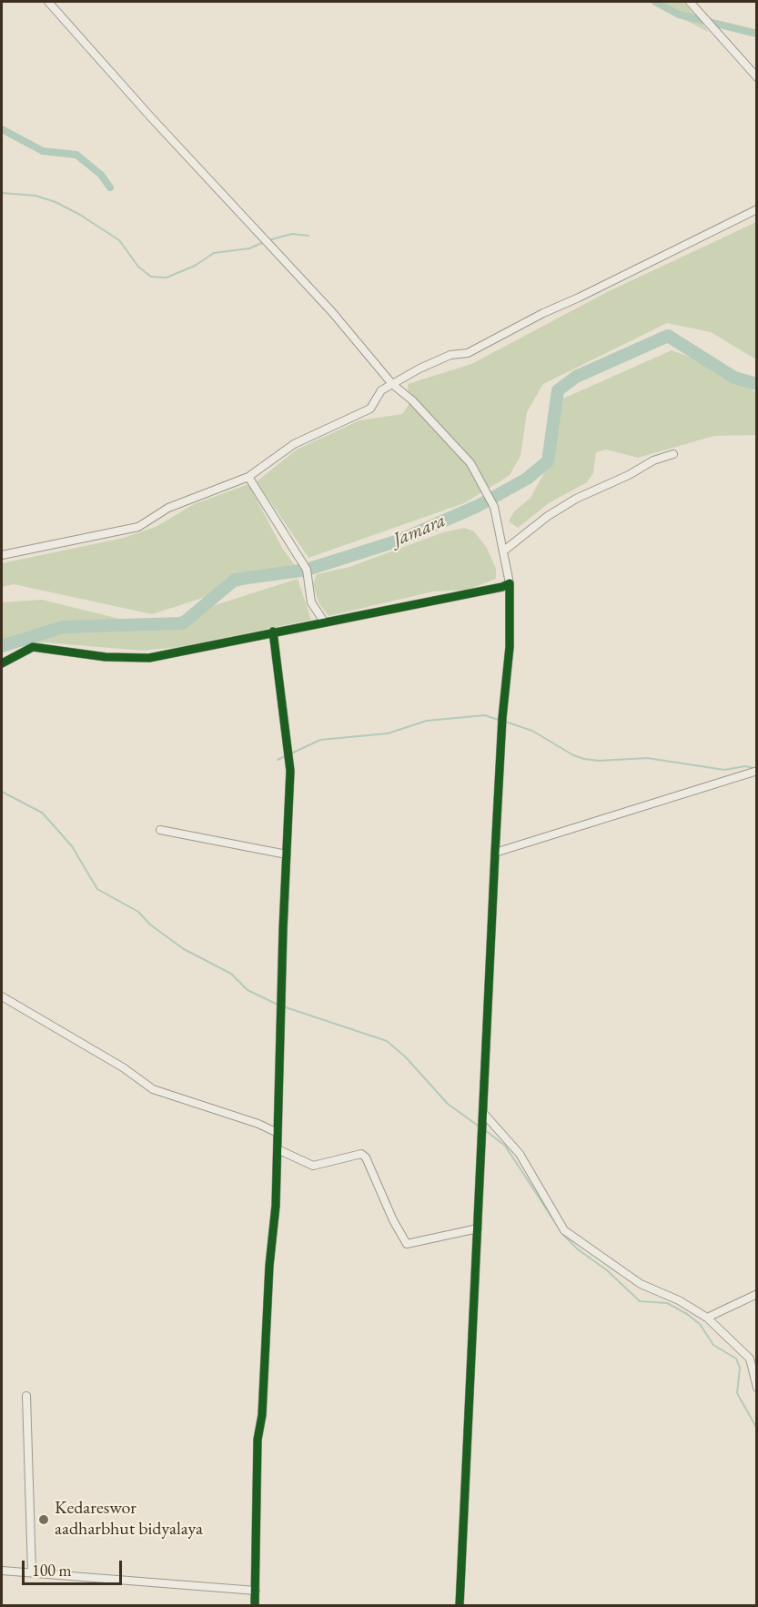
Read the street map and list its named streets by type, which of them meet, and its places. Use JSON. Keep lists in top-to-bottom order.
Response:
{
  "water": ["Jamara"],
  "places": ["Kedareswor aadharbhut bidyalaya"],
  "scale_bar": "100 m"
}
